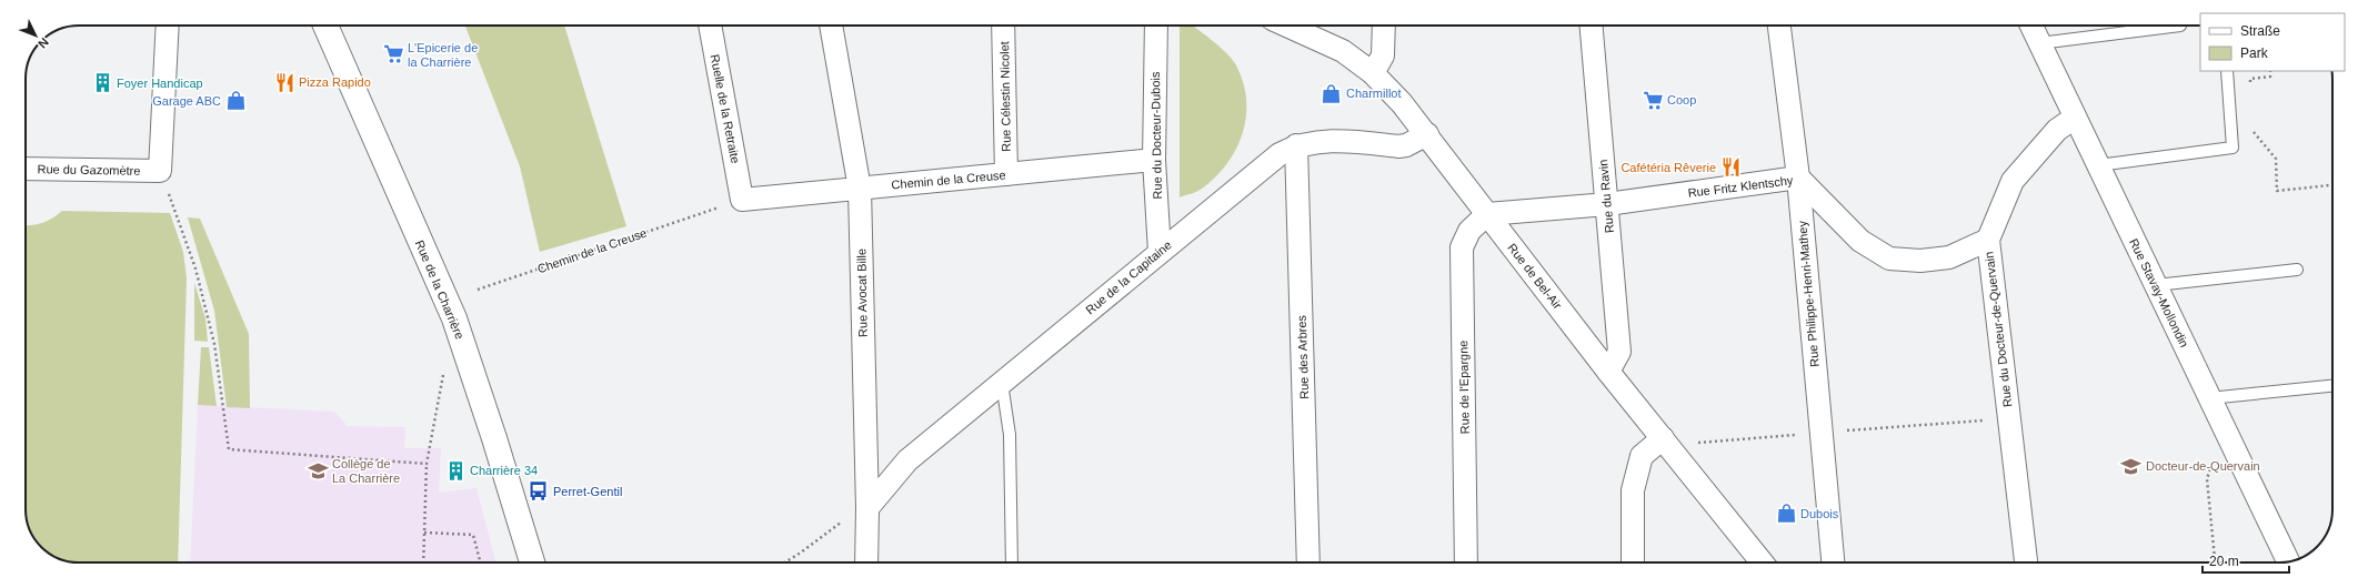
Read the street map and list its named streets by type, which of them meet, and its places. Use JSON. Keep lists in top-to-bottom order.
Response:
{
  "streets": {
    "main road": ["Rue de la Charrière"],
    "street": [
      "Rue Célestin Nicolet",
      "Ruelle de la Retraite",
      "Rue du Docteur-Dubois",
      "Rue du Gazomètre",
      "Chemin de la Creuse",
      "Rue Fritz Klentschy",
      "Rue du Ravin",
      "Rue de Bel-Air",
      "Rue de la Capitaine",
      "Rue Avocat Bille",
      "Rue Stavay-Mollondin",
      "Rue Philippe-Henri-Mathey",
      "Rue du Docteur-de-Quervain",
      "Rue des Arbres",
      "Rue de l'Epargne"
    ]
  },
  "crossings": [
    ["Rue Célestin Nicolet", "Chemin de la Creuse"],
    ["Ruelle de la Retraite", "Chemin de la Creuse"],
    ["Rue du Docteur-Dubois", "Chemin de la Creuse"],
    ["Rue du Docteur-Dubois", "Rue de la Capitaine"],
    ["Chemin de la Creuse", "Rue Avocat Bille"],
    ["Rue Fritz Klentschy", "Rue du Ravin"],
    ["Rue Fritz Klentschy", "Rue de Bel-Air"],
    ["Rue Fritz Klentschy", "Rue Philippe-Henri-Mathey"],
    ["Rue Fritz Klentschy", "Rue du Docteur-de-Quervain"],
    ["Rue Fritz Klentschy", "Rue de l'Epargne"],
    ["Rue du Ravin", "Rue de Bel-Air"],
    ["Rue de Bel-Air", "Rue de la Capitaine"],
    ["Rue de Bel-Air", "Rue de l'Epargne"],
    ["Rue de la Capitaine", "Rue Avocat Bille"],
    ["Rue de la Capitaine", "Rue des Arbres"],
    ["Rue Stavay-Mollondin", "Rue du Docteur-de-Quervain"]
  ],
  "places": {
    "supermarket": ["L'Epicerie de la Charrière", "Coop"],
    "restaurant": ["Pizza Rapido", "Cafétéria Rêverie"],
    "building": ["Foyer Handicap", "Charrière 34"],
    "shop": ["Charmillot", "Garage ABC", "Dubois"],
    "school or university": ["Docteur-de-Quervain", "Collège de La Charrière"],
    "bus stop": ["Perret-Gentil"]
  },
  "legend": ["Straße", "Park"],
  "scale_bar": "20 m",
  "north": "bottom right"
}
